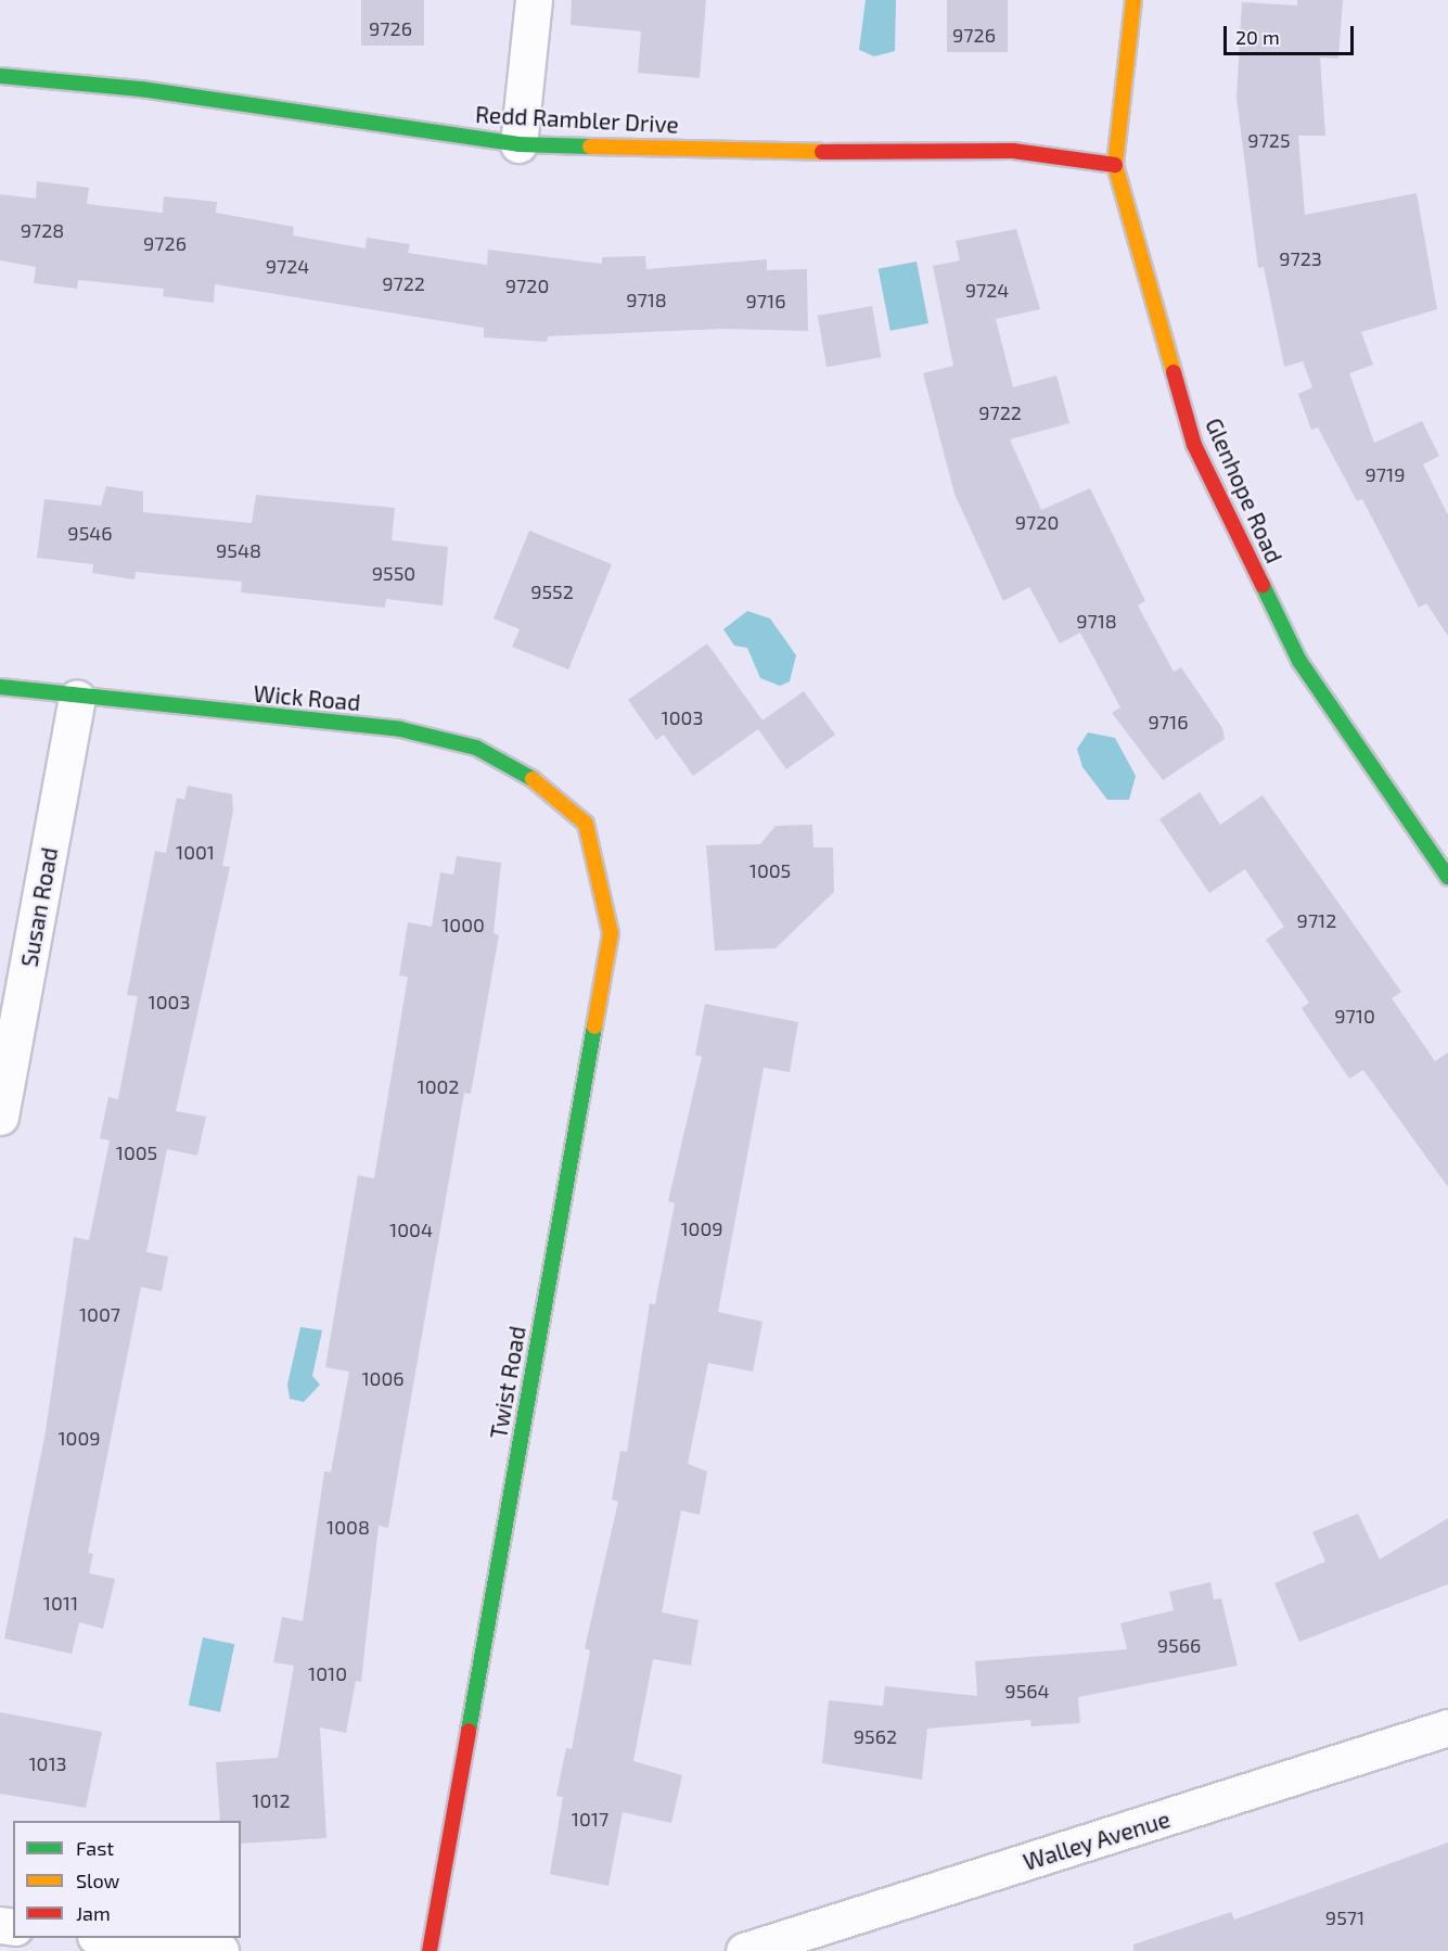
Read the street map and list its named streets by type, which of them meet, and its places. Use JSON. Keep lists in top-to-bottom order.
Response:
{
  "streets": {
    "street": [
      "Redd Rambler Drive",
      "Glenhope Road",
      "Wick Road",
      "Susan Road",
      "Twist Road",
      "Walley Avenue"
    ]
  },
  "crossings": [
    ["Redd Rambler Drive", "Glenhope Road"],
    ["Wick Road", "Susan Road"],
    ["Wick Road", "Twist Road"]
  ],
  "house_numbers": [
    "9726",
    "9726",
    "9725",
    "9728",
    "9726",
    "9723",
    "9724",
    "9722",
    "9720",
    "9724",
    "9718",
    "9716",
    "9722",
    "9719",
    "9720",
    "9546",
    "9548",
    "9550",
    "9552",
    "9718",
    "1003",
    "9716",
    "1001",
    "1005",
    "9712",
    "1000",
    "1003",
    "9710",
    "1002",
    "1005",
    "1009",
    "1004",
    "1007",
    "1006",
    "1009",
    "1008",
    "1011",
    "9566",
    "1010",
    "9564",
    "9562",
    "1013",
    "1012",
    "1017",
    "9571"
  ],
  "legend": ["Fast", "Slow", "Jam"],
  "scale_bar": "20 m"
}
